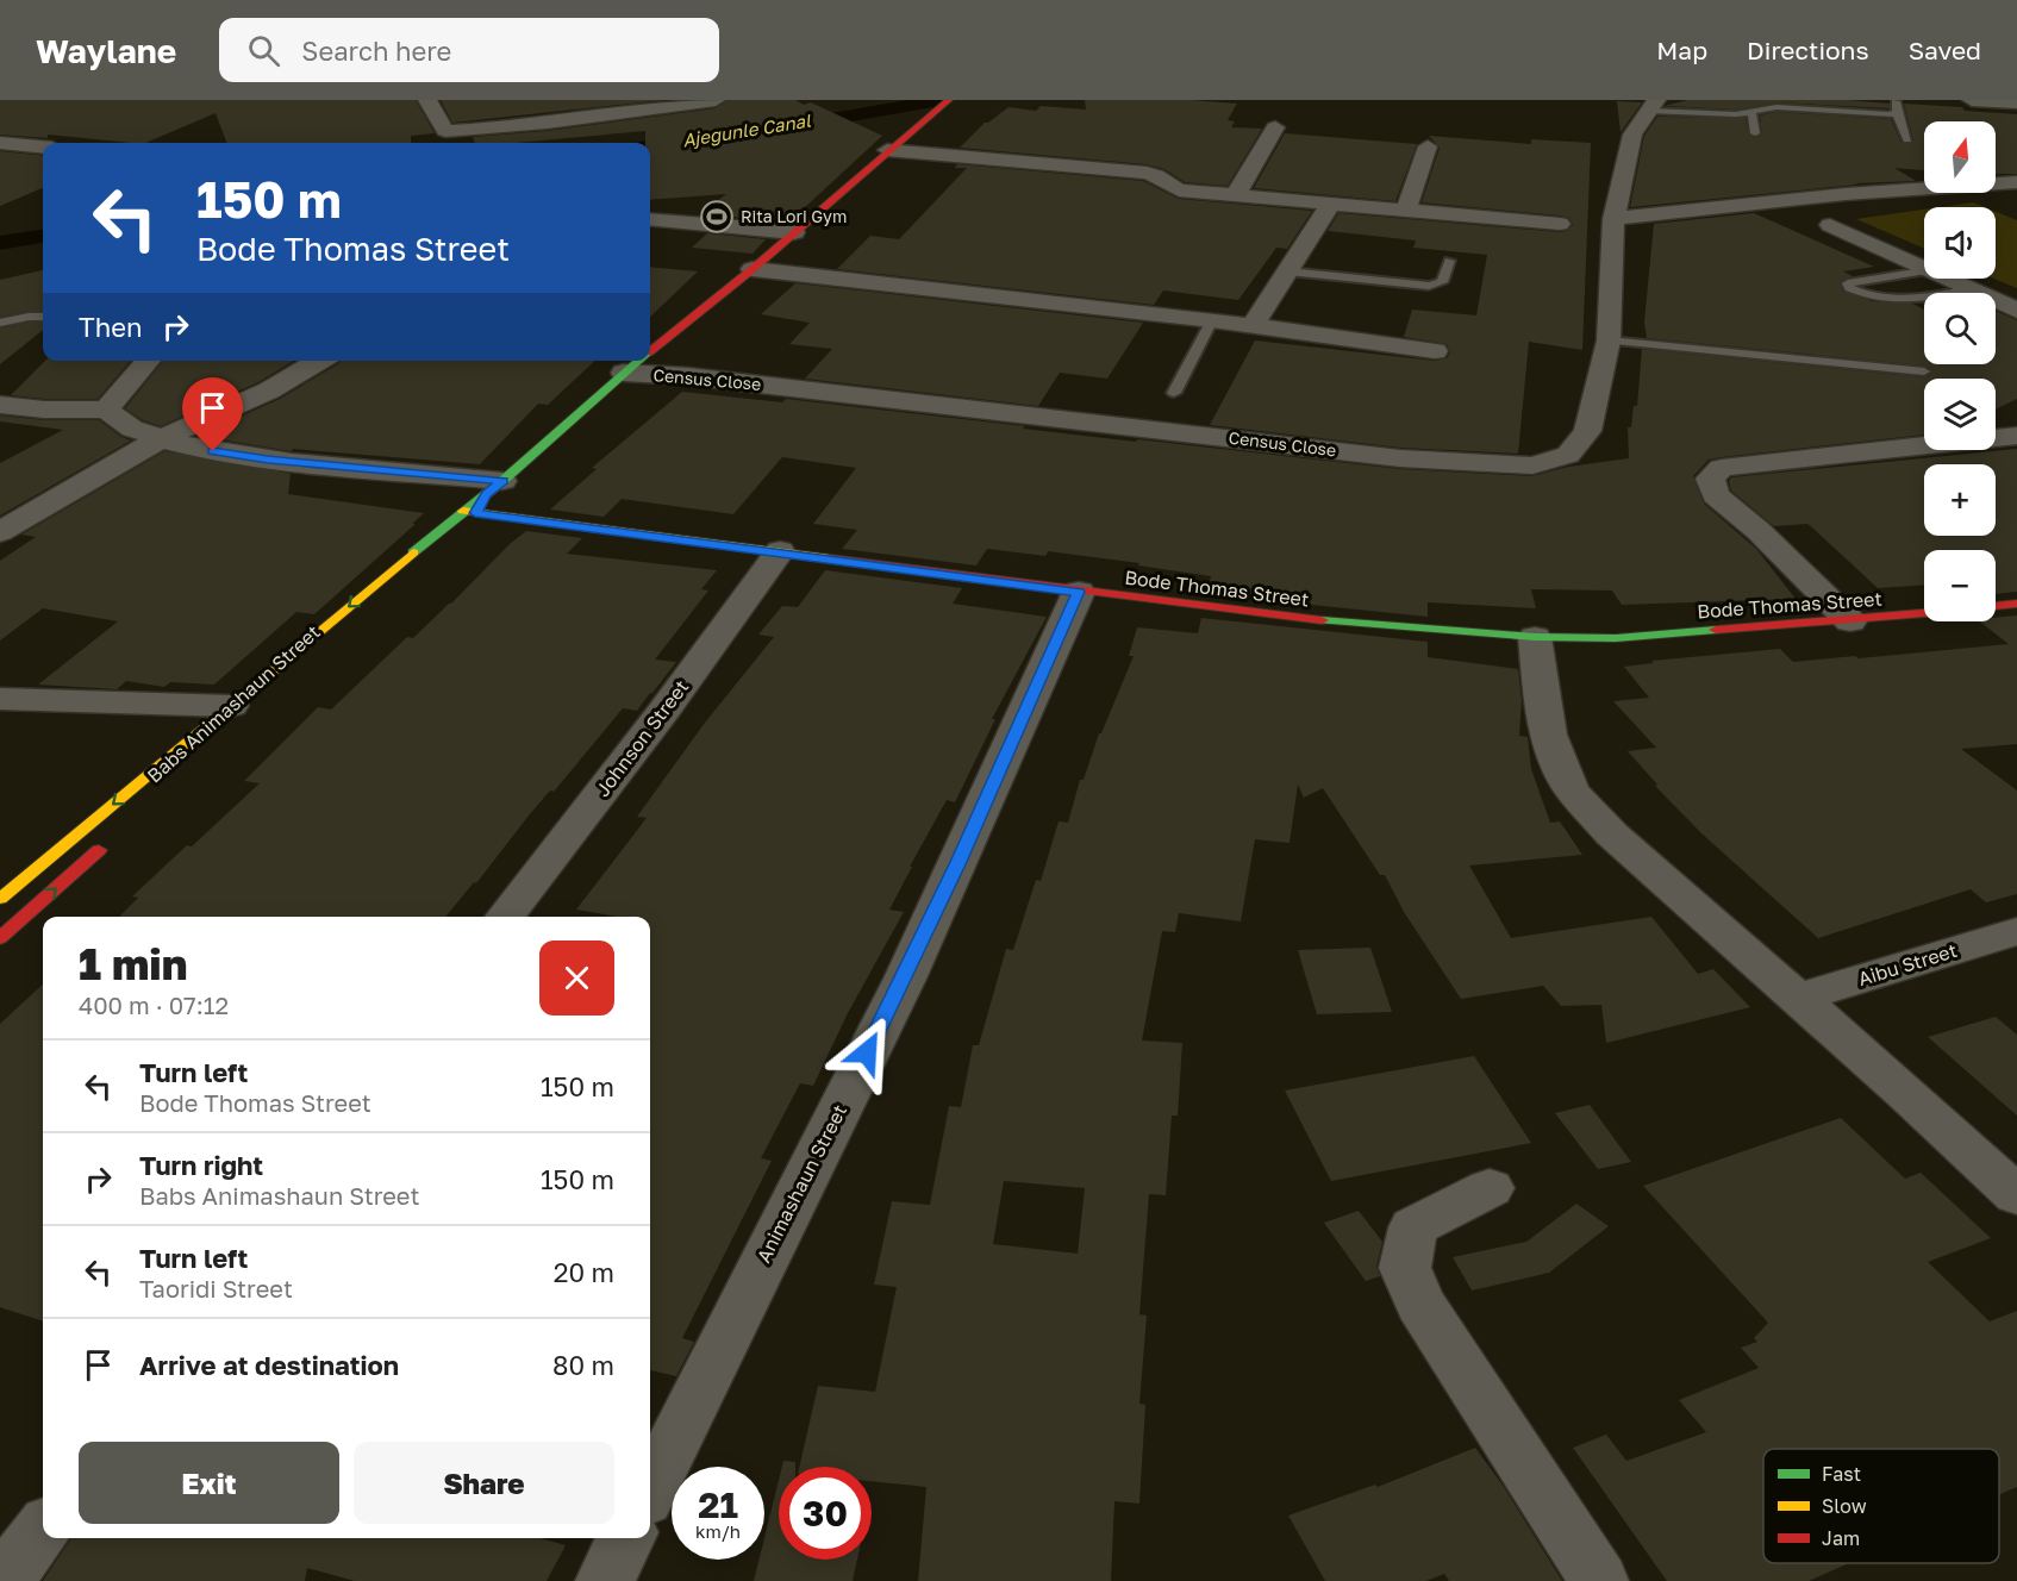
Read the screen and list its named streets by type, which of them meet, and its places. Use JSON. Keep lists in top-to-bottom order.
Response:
{
  "streets": {
    "main road": ["Bode Thomas Street", "Babs Animashaun Street"],
    "street": [
      "Census Close",
      "Johnson Street",
      "Aibu Street",
      "Animashaun Street"
    ]
  },
  "crossings": [
    ["Census Close", "Babs Animashaun Street"],
    ["Bode Thomas Street", "Babs Animashaun Street"],
    ["Bode Thomas Street", "Johnson Street"],
    ["Bode Thomas Street", "Animashaun Street"]
  ],
  "water": ["Ajegunle Canal"],
  "places": {
    "sports": ["Rita Lori Gym"]
  },
  "legend": ["Fast", "Slow", "Jam"],
  "north": "top",
  "page": {
    "header": "Waylane",
    "search": "Search here",
    "nav": ["Map", "Directions", "Saved"],
    "map_buttons": ["+", "−"],
    "turn": ["150 m", "Bode Thomas Street"],
    "then": "Then",
    "heading": ["1 min", "400 m · 07:12"],
    "list": [
      {
        "name": "Turn left",
        "note": "Bode Thomas Street",
        "value": "150 m"
      },
      {
        "name": "Turn right",
        "note": "Babs Animashaun Street",
        "value": "150 m"
      },
      {
        "name": "Turn left",
        "note": "Taoridi Street",
        "value": "20 m"
      },
      {
        "name": "Arrive at destination",
        "value": "80 m"
      }
    ],
    "buttons": ["Exit", "Share"],
    "speed": "21 km/h",
    "limit": "30"
  }
}
